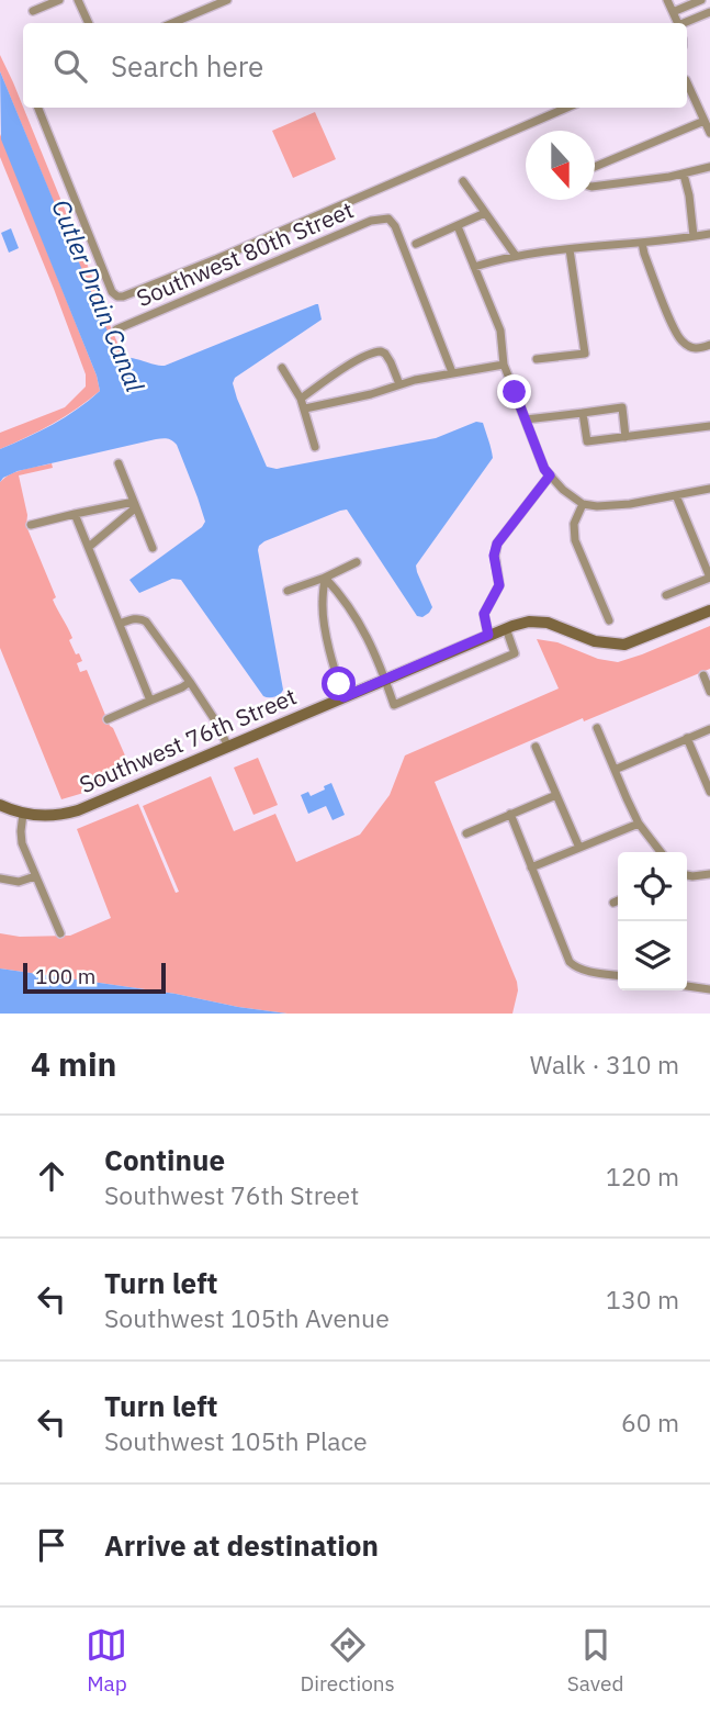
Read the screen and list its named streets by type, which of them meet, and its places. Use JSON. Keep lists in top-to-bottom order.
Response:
{
  "streets": {
    "street": ["Southwest 80th Street", "Southwest 76th Street"]
  },
  "water": ["Cutler Drain Canal"],
  "scale_bar": "100 m",
  "north": "bottom",
  "page": {
    "search": "Search here",
    "scale": "100 m",
    "heading": ["4 min", "Walk · 310 m"],
    "list": [
      ["Continue", "Southwest 76th Street", "120 m"],
      ["Turn left", "Southwest 105th Avenue", "130 m"],
      ["Turn left", "Southwest 105th Place", "60 m"],
      "Arrive at destination"
    ],
    "nav": ["Map", "Directions", "Saved"]
  }
}
